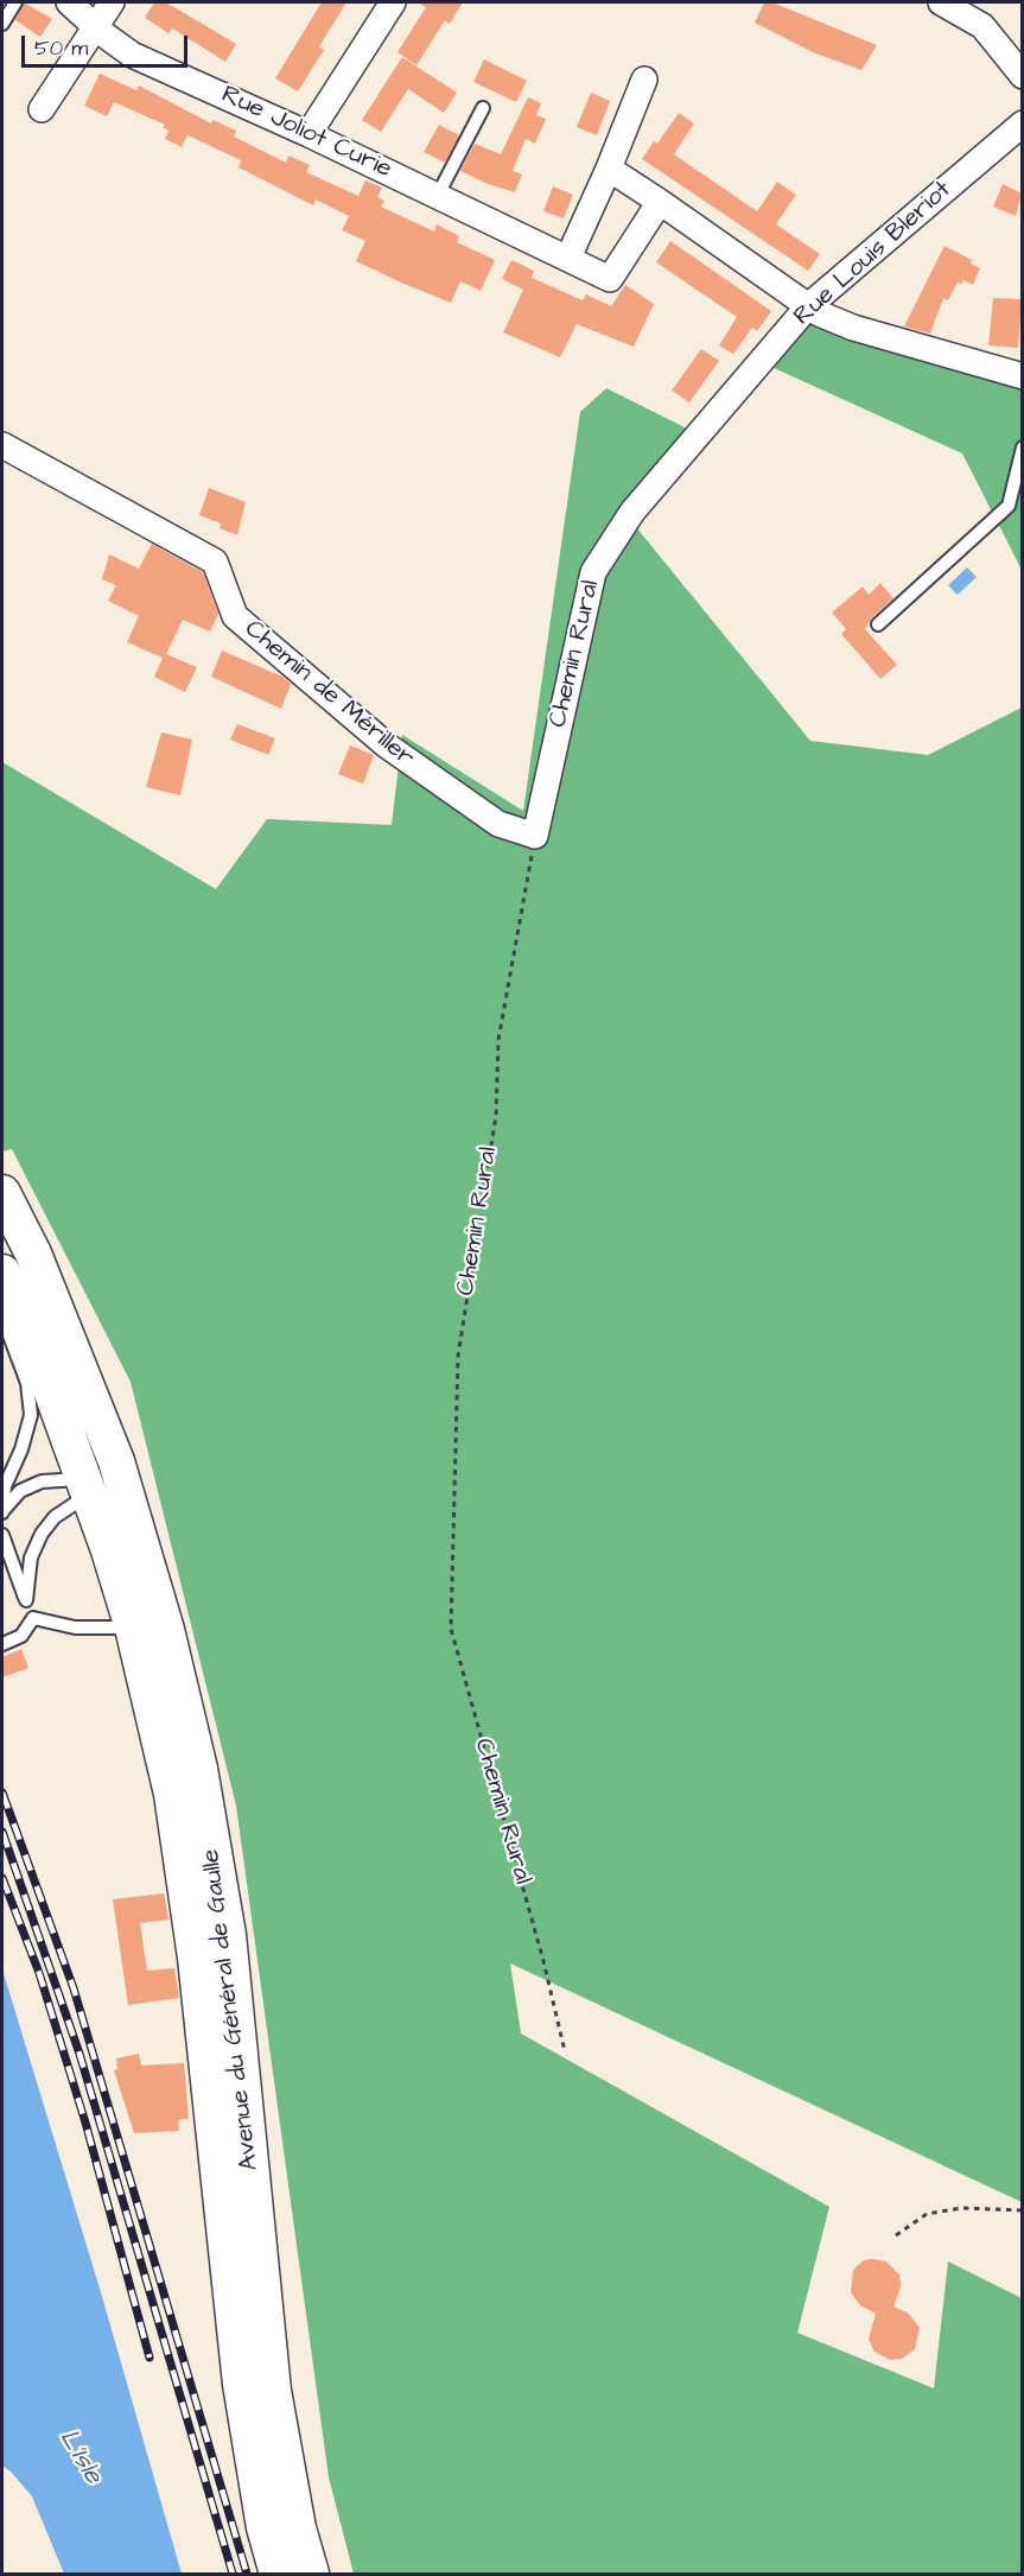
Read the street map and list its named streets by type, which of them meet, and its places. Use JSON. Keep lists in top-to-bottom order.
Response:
{
  "streets": {
    "main road": ["Avenue du Général de Gaulle"],
    "street": [
      "Rue Joliot Curie",
      "Rue Louis Bleriot",
      "Chemin Rural",
      "Chemin de Mériller"
    ]
  },
  "crossings": [
    ["Rue Louis Bleriot", "Chemin Rural"],
    ["Chemin Rural", "Chemin de Mériller"]
  ],
  "water": ["L'Isle"],
  "scale_bar": "50 m"
}
